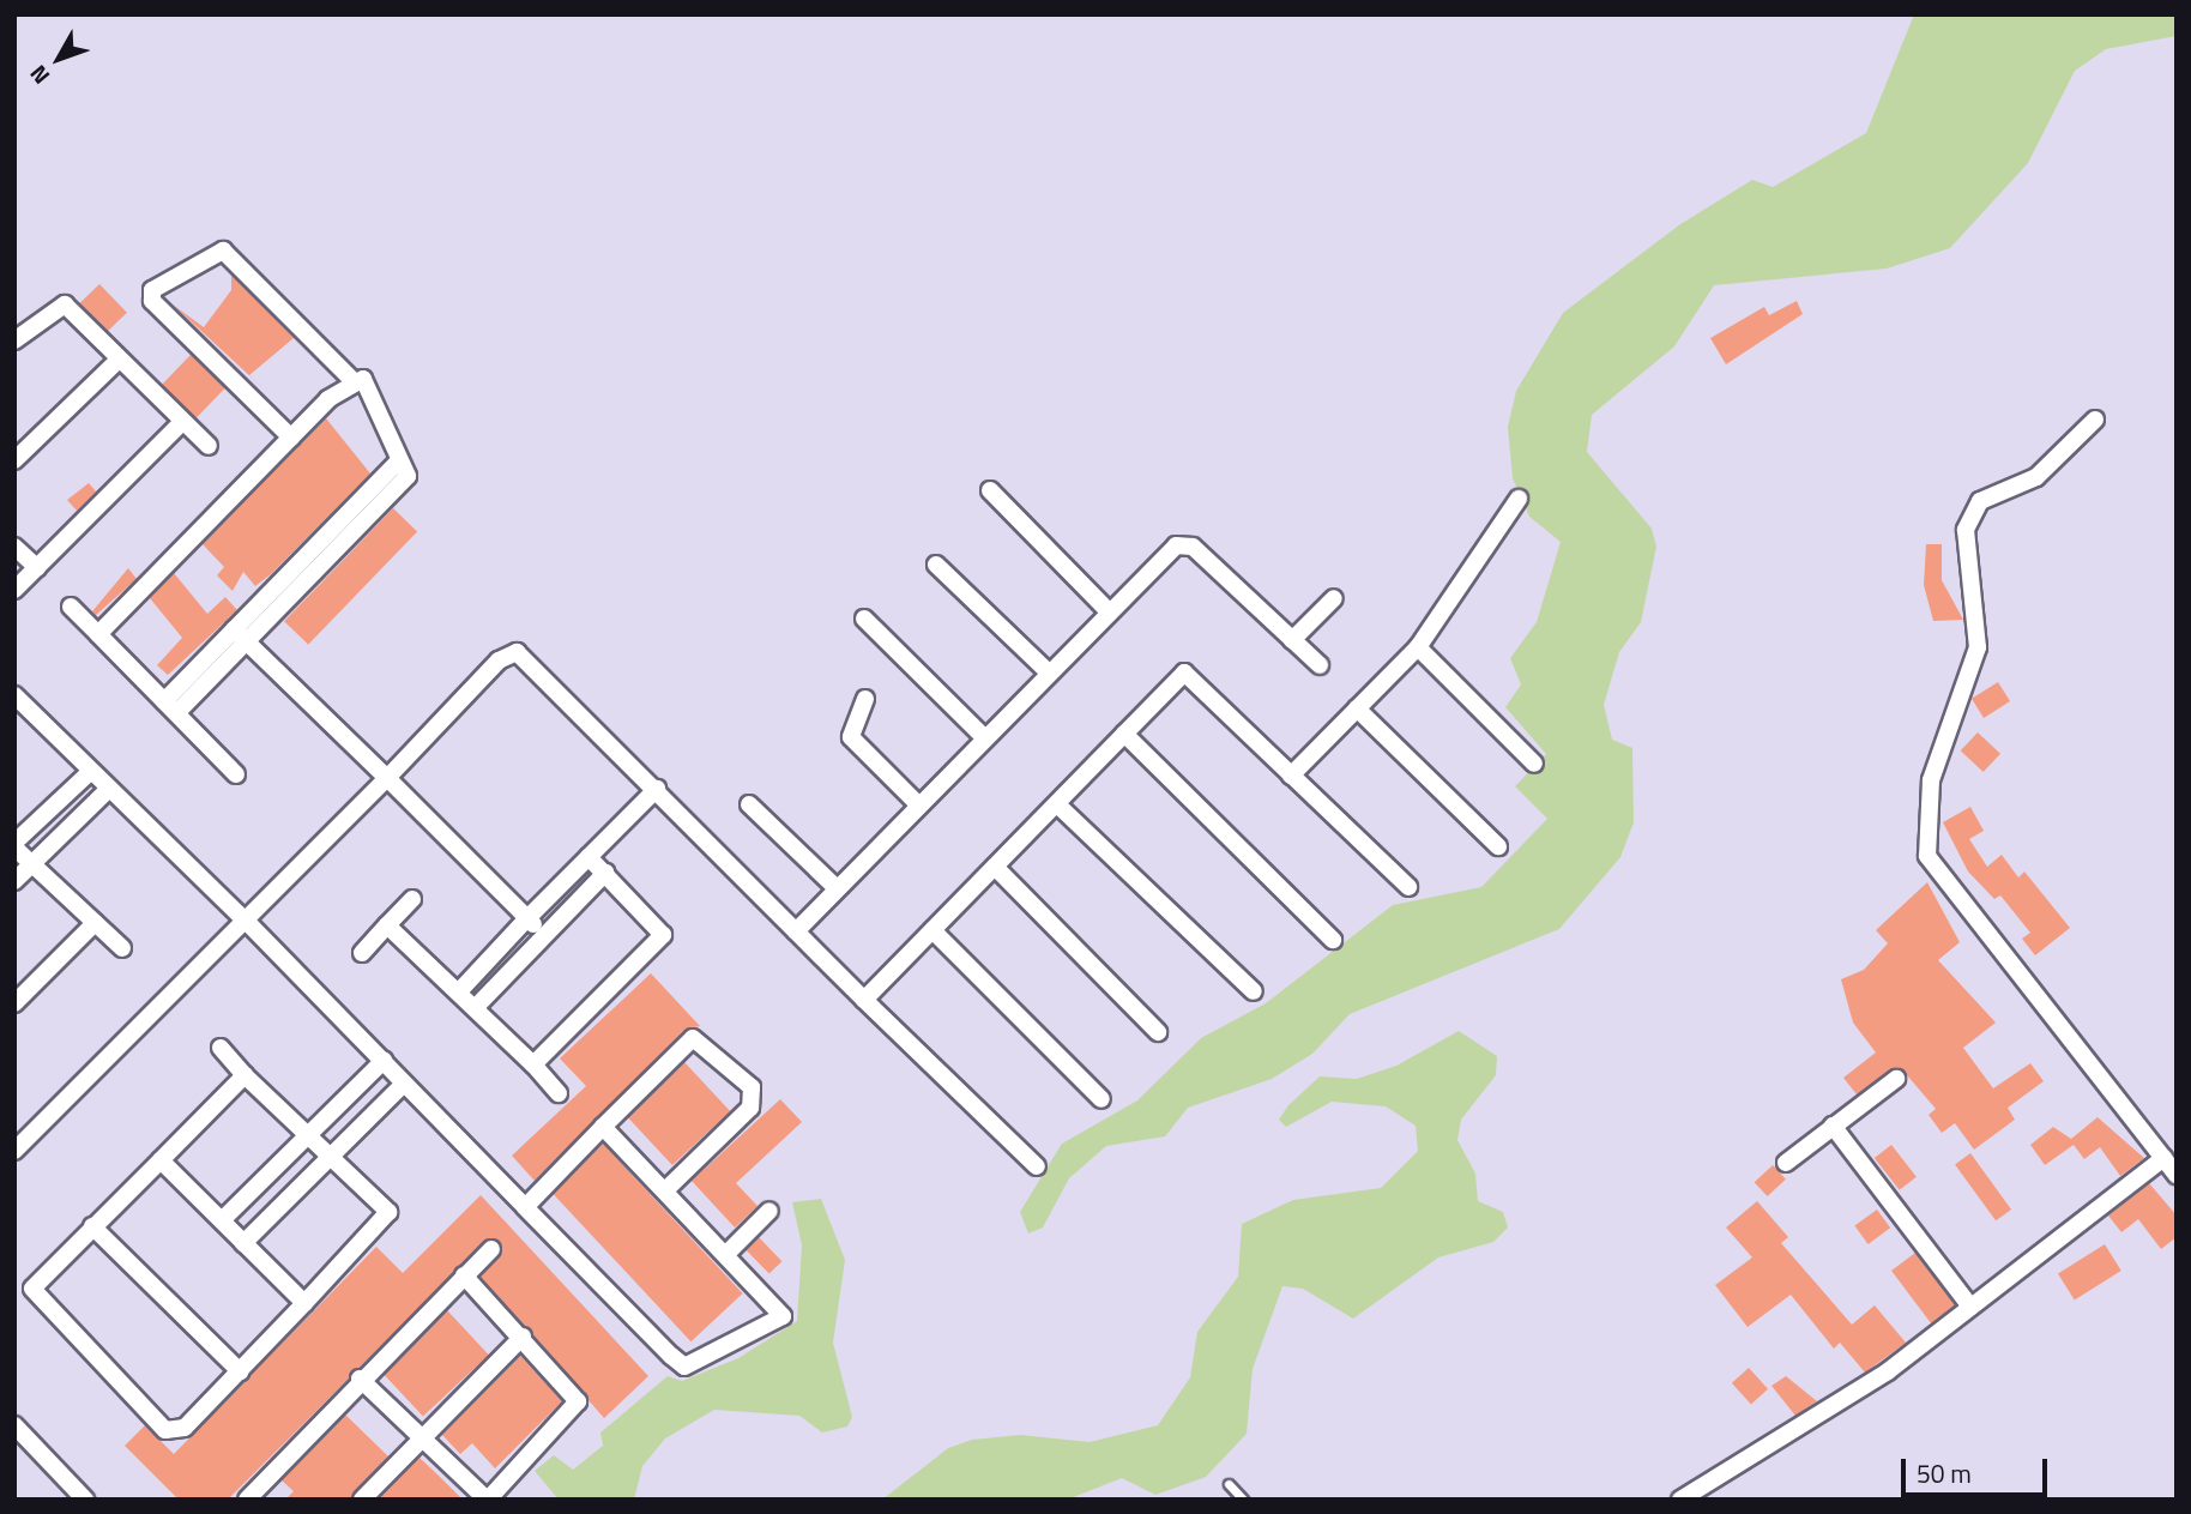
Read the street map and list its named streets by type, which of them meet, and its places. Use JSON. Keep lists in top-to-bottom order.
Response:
{
  "scale_bar": "50 m",
  "north": "bottom left"
}
